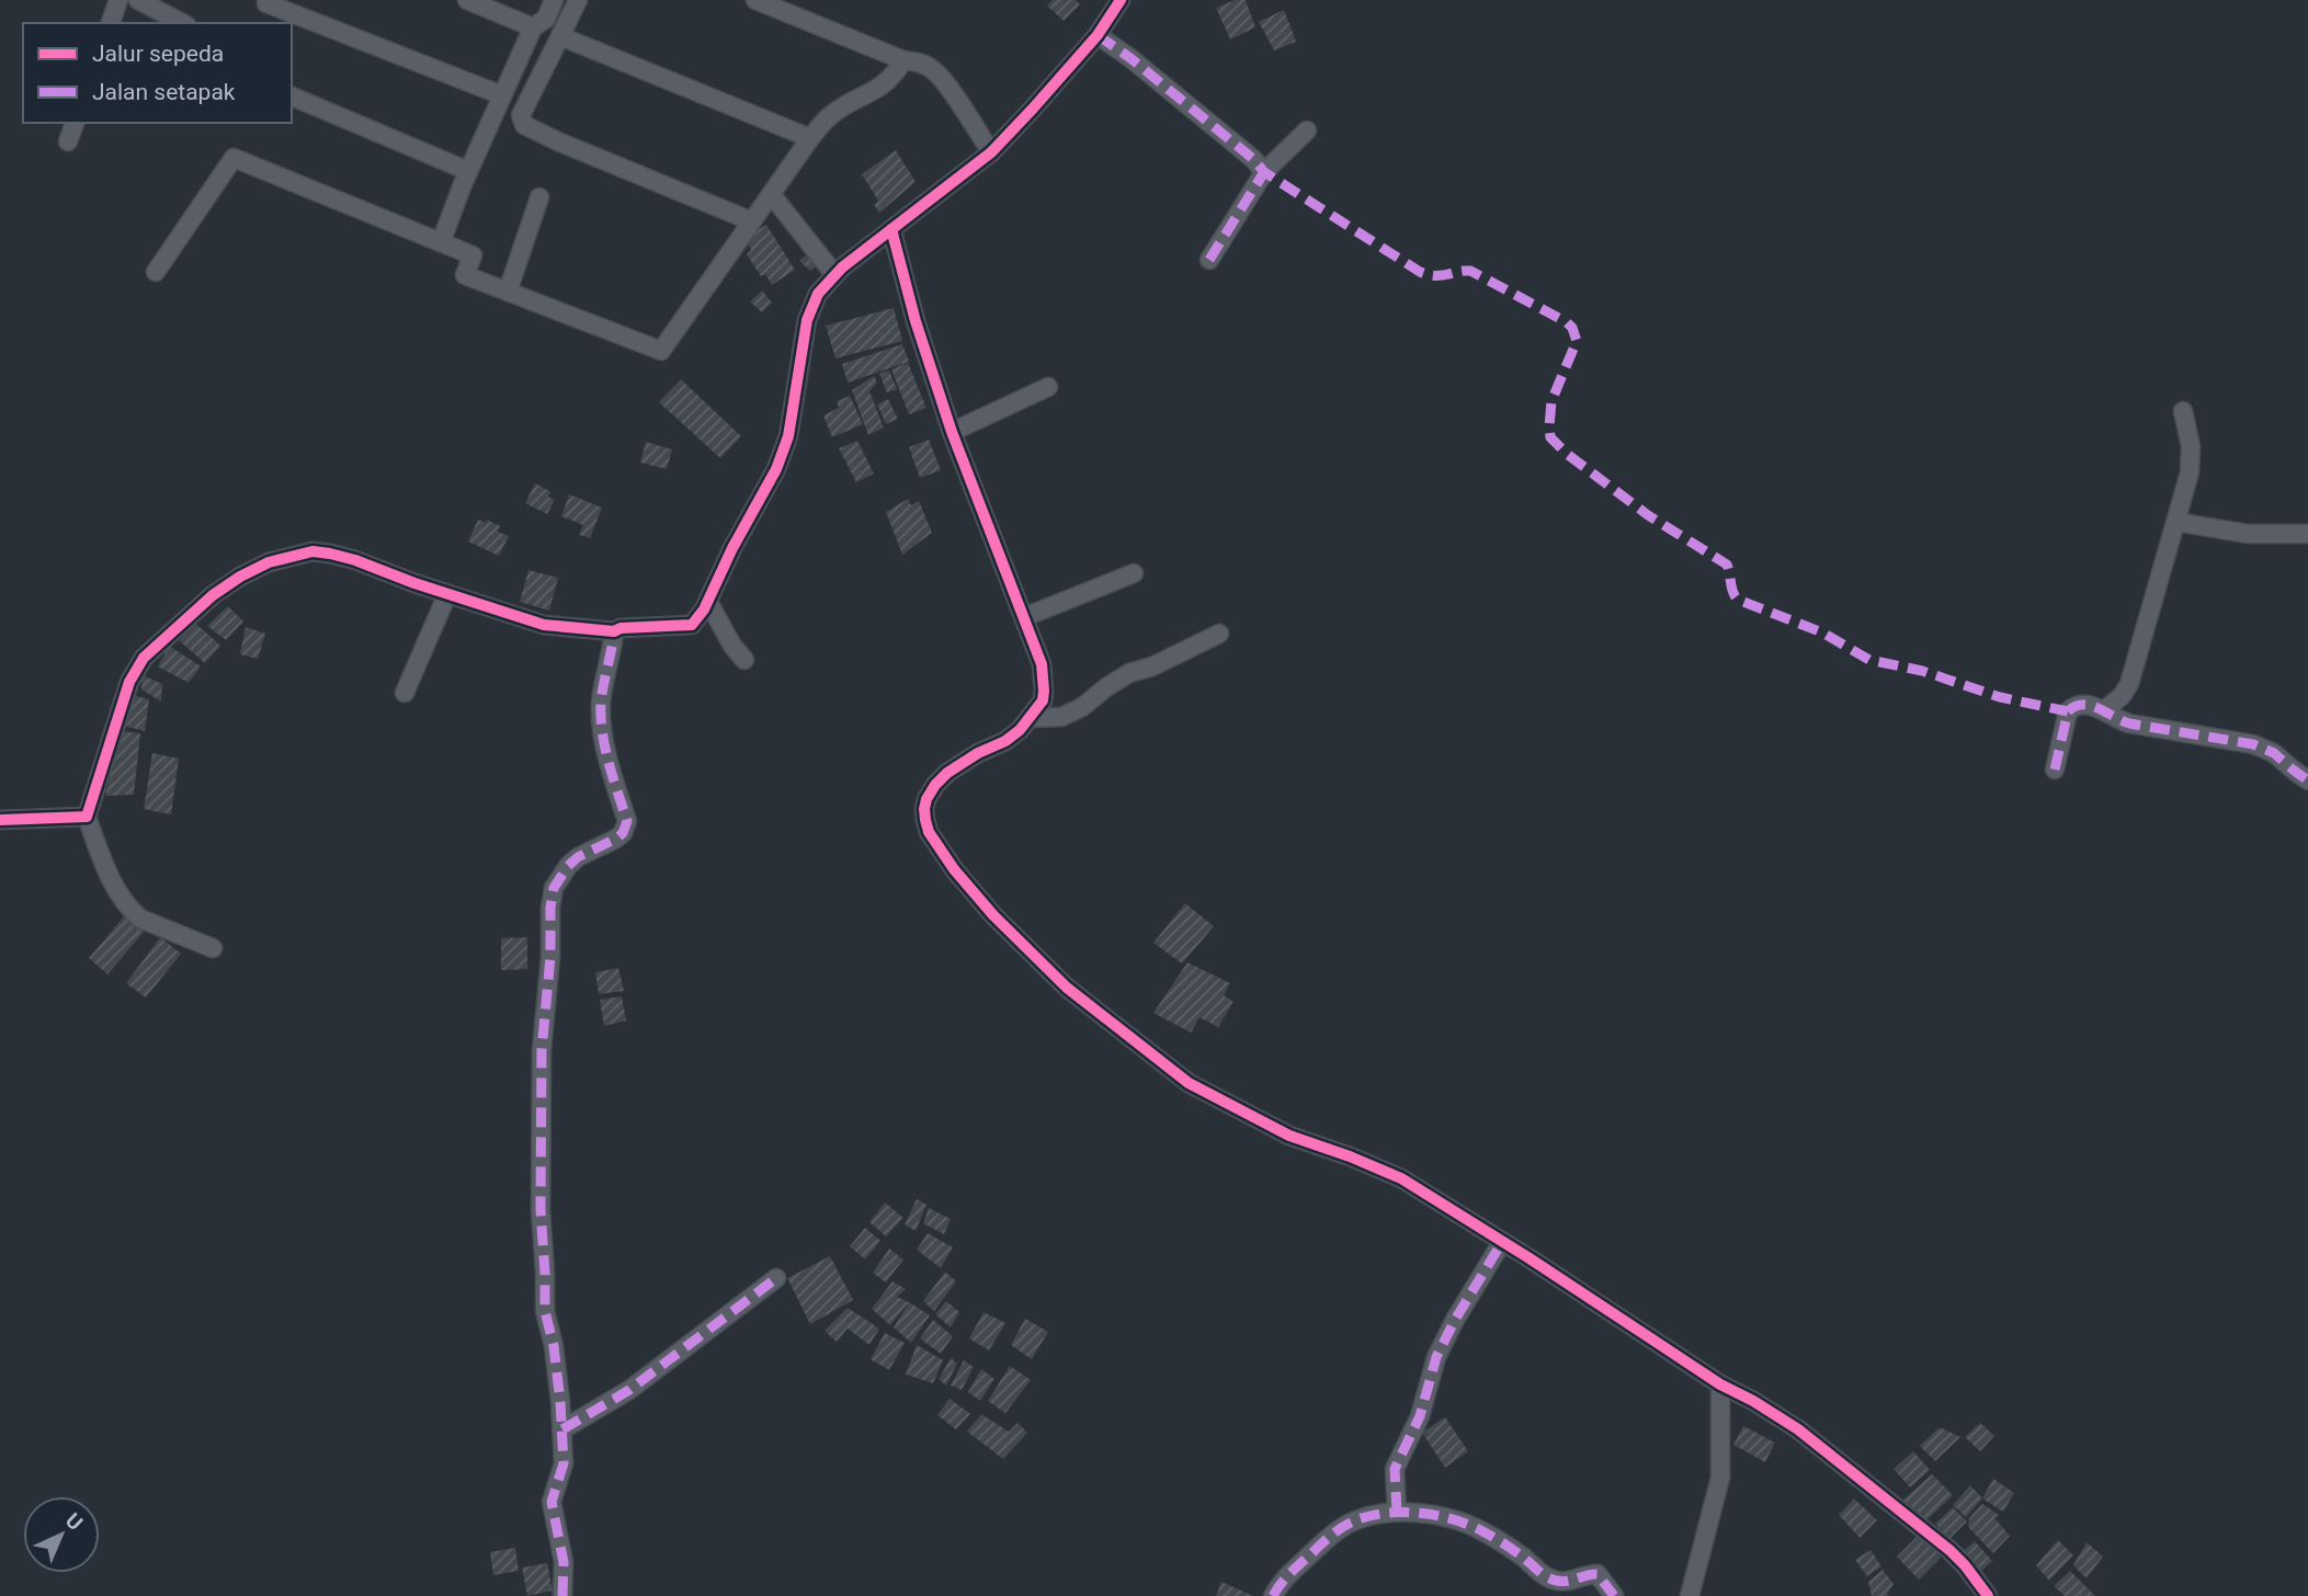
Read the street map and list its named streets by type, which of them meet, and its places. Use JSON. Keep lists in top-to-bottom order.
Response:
{
  "legend": ["Jalur sepeda", "Jalan setapak"],
  "north": "top right"
}
